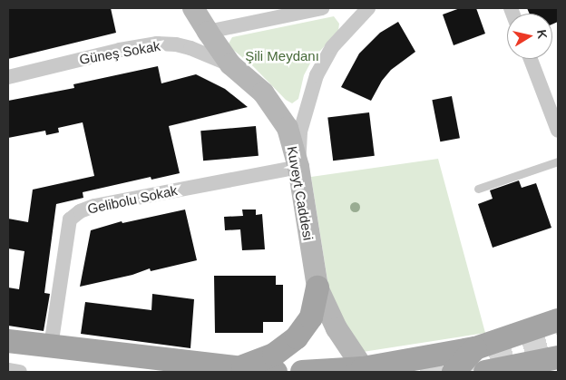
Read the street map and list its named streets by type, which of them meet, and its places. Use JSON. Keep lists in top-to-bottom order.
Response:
{
  "streets": {
    "main road": ["Kuveyt Caddesi"],
    "street": ["Güneş Sokak", "Gelibolu Sokak"]
  },
  "crossings": [
    ["Güneş Sokak", "Kuveyt Caddesi"],
    ["Kuveyt Caddesi", "Gelibolu Sokak"]
  ],
  "parks": ["Şili Meydanı"],
  "north": "right"
}
